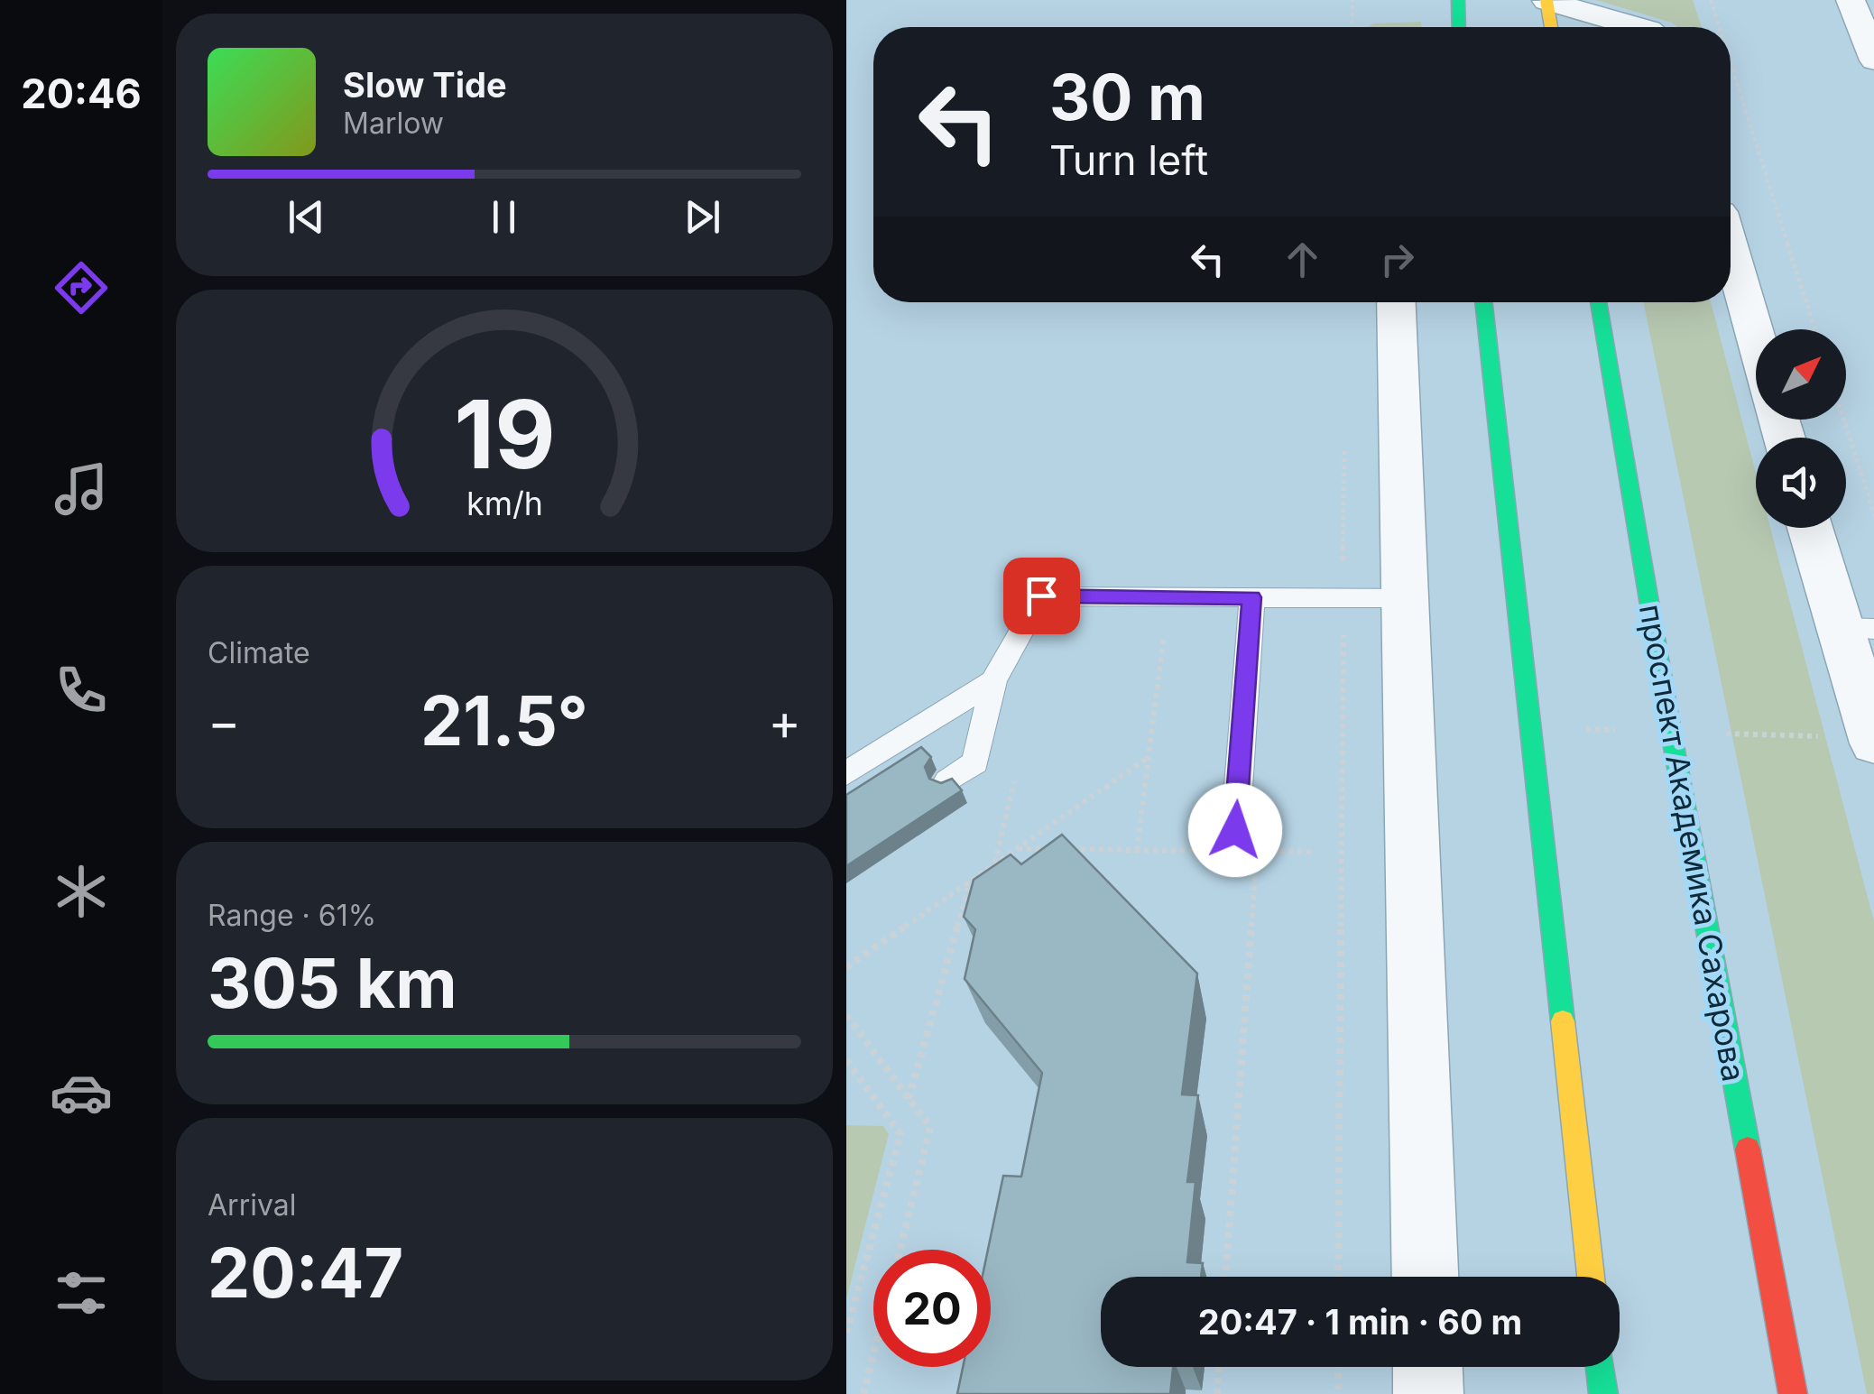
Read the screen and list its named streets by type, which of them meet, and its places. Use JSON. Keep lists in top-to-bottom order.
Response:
{
  "streets": {
    "main road": ["проспект Академика Сахарова"]
  },
  "north": "top right",
  "page": {
    "tabs": "20:46",
    "turn": ["30 m", "Turn left"],
    "song": ["Slow Tide", "Marlow"],
    "tile": [
      "Climate",
      ["Range · 61%", "305 km"],
      ["Arrival", "20:47"]
    ],
    "heat": ["−", "21.5°", "+"],
    "limit": "20",
    "trip": "20:47 · 1 min · 60 m",
    "gauge": ["19", "km/h"]
  }
}
